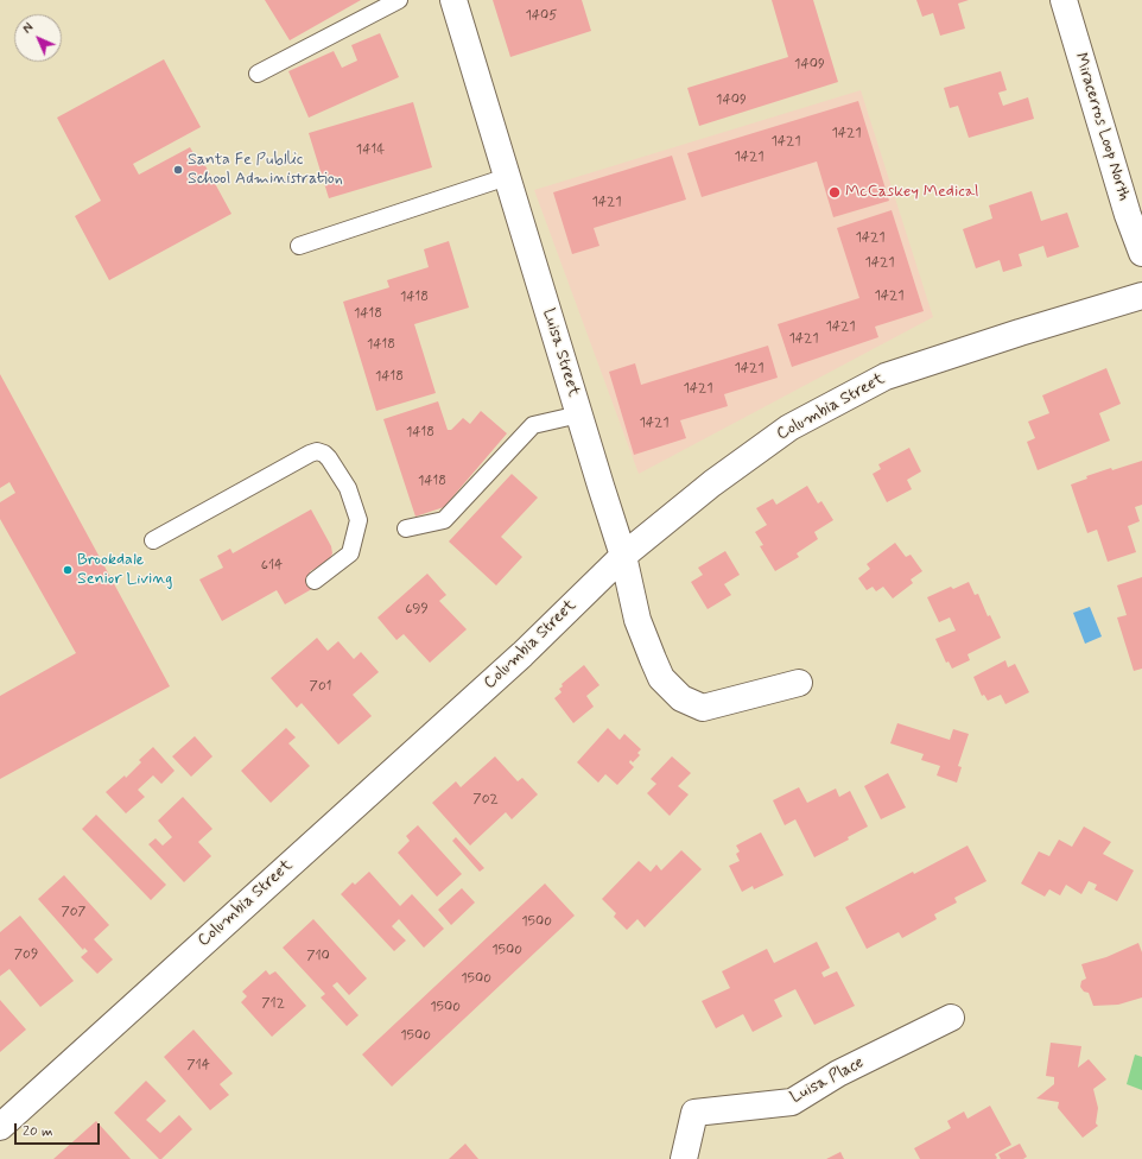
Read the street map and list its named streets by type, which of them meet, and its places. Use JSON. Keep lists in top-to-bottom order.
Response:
{
  "streets": {
    "street": [
      "Miracerros Loop North",
      "Luisa Street",
      "Columbia Street",
      "Luisa Place"
    ]
  },
  "crossings": [
    ["Luisa Street", "Columbia Street"]
  ],
  "places": ["Santa Fe Publlic School Administration", "McCaskey Medical", "Brookdale Senior Living"],
  "house_numbers": [
    "1405",
    "1409",
    "1409",
    "1421",
    "1421",
    "1414",
    "1421",
    "1421",
    "1421",
    "1421",
    "1421",
    "1418",
    "1418",
    "1421",
    "1421",
    "1418",
    "1421",
    "1418",
    "1421",
    "1421",
    "1418",
    "1418",
    "614",
    "699",
    "701",
    "702",
    "707",
    "1500",
    "1500",
    "709",
    "710",
    "1500",
    "712",
    "1500",
    "1500",
    "714"
  ],
  "scale_bar": "20 m",
  "north": "top left"
}
